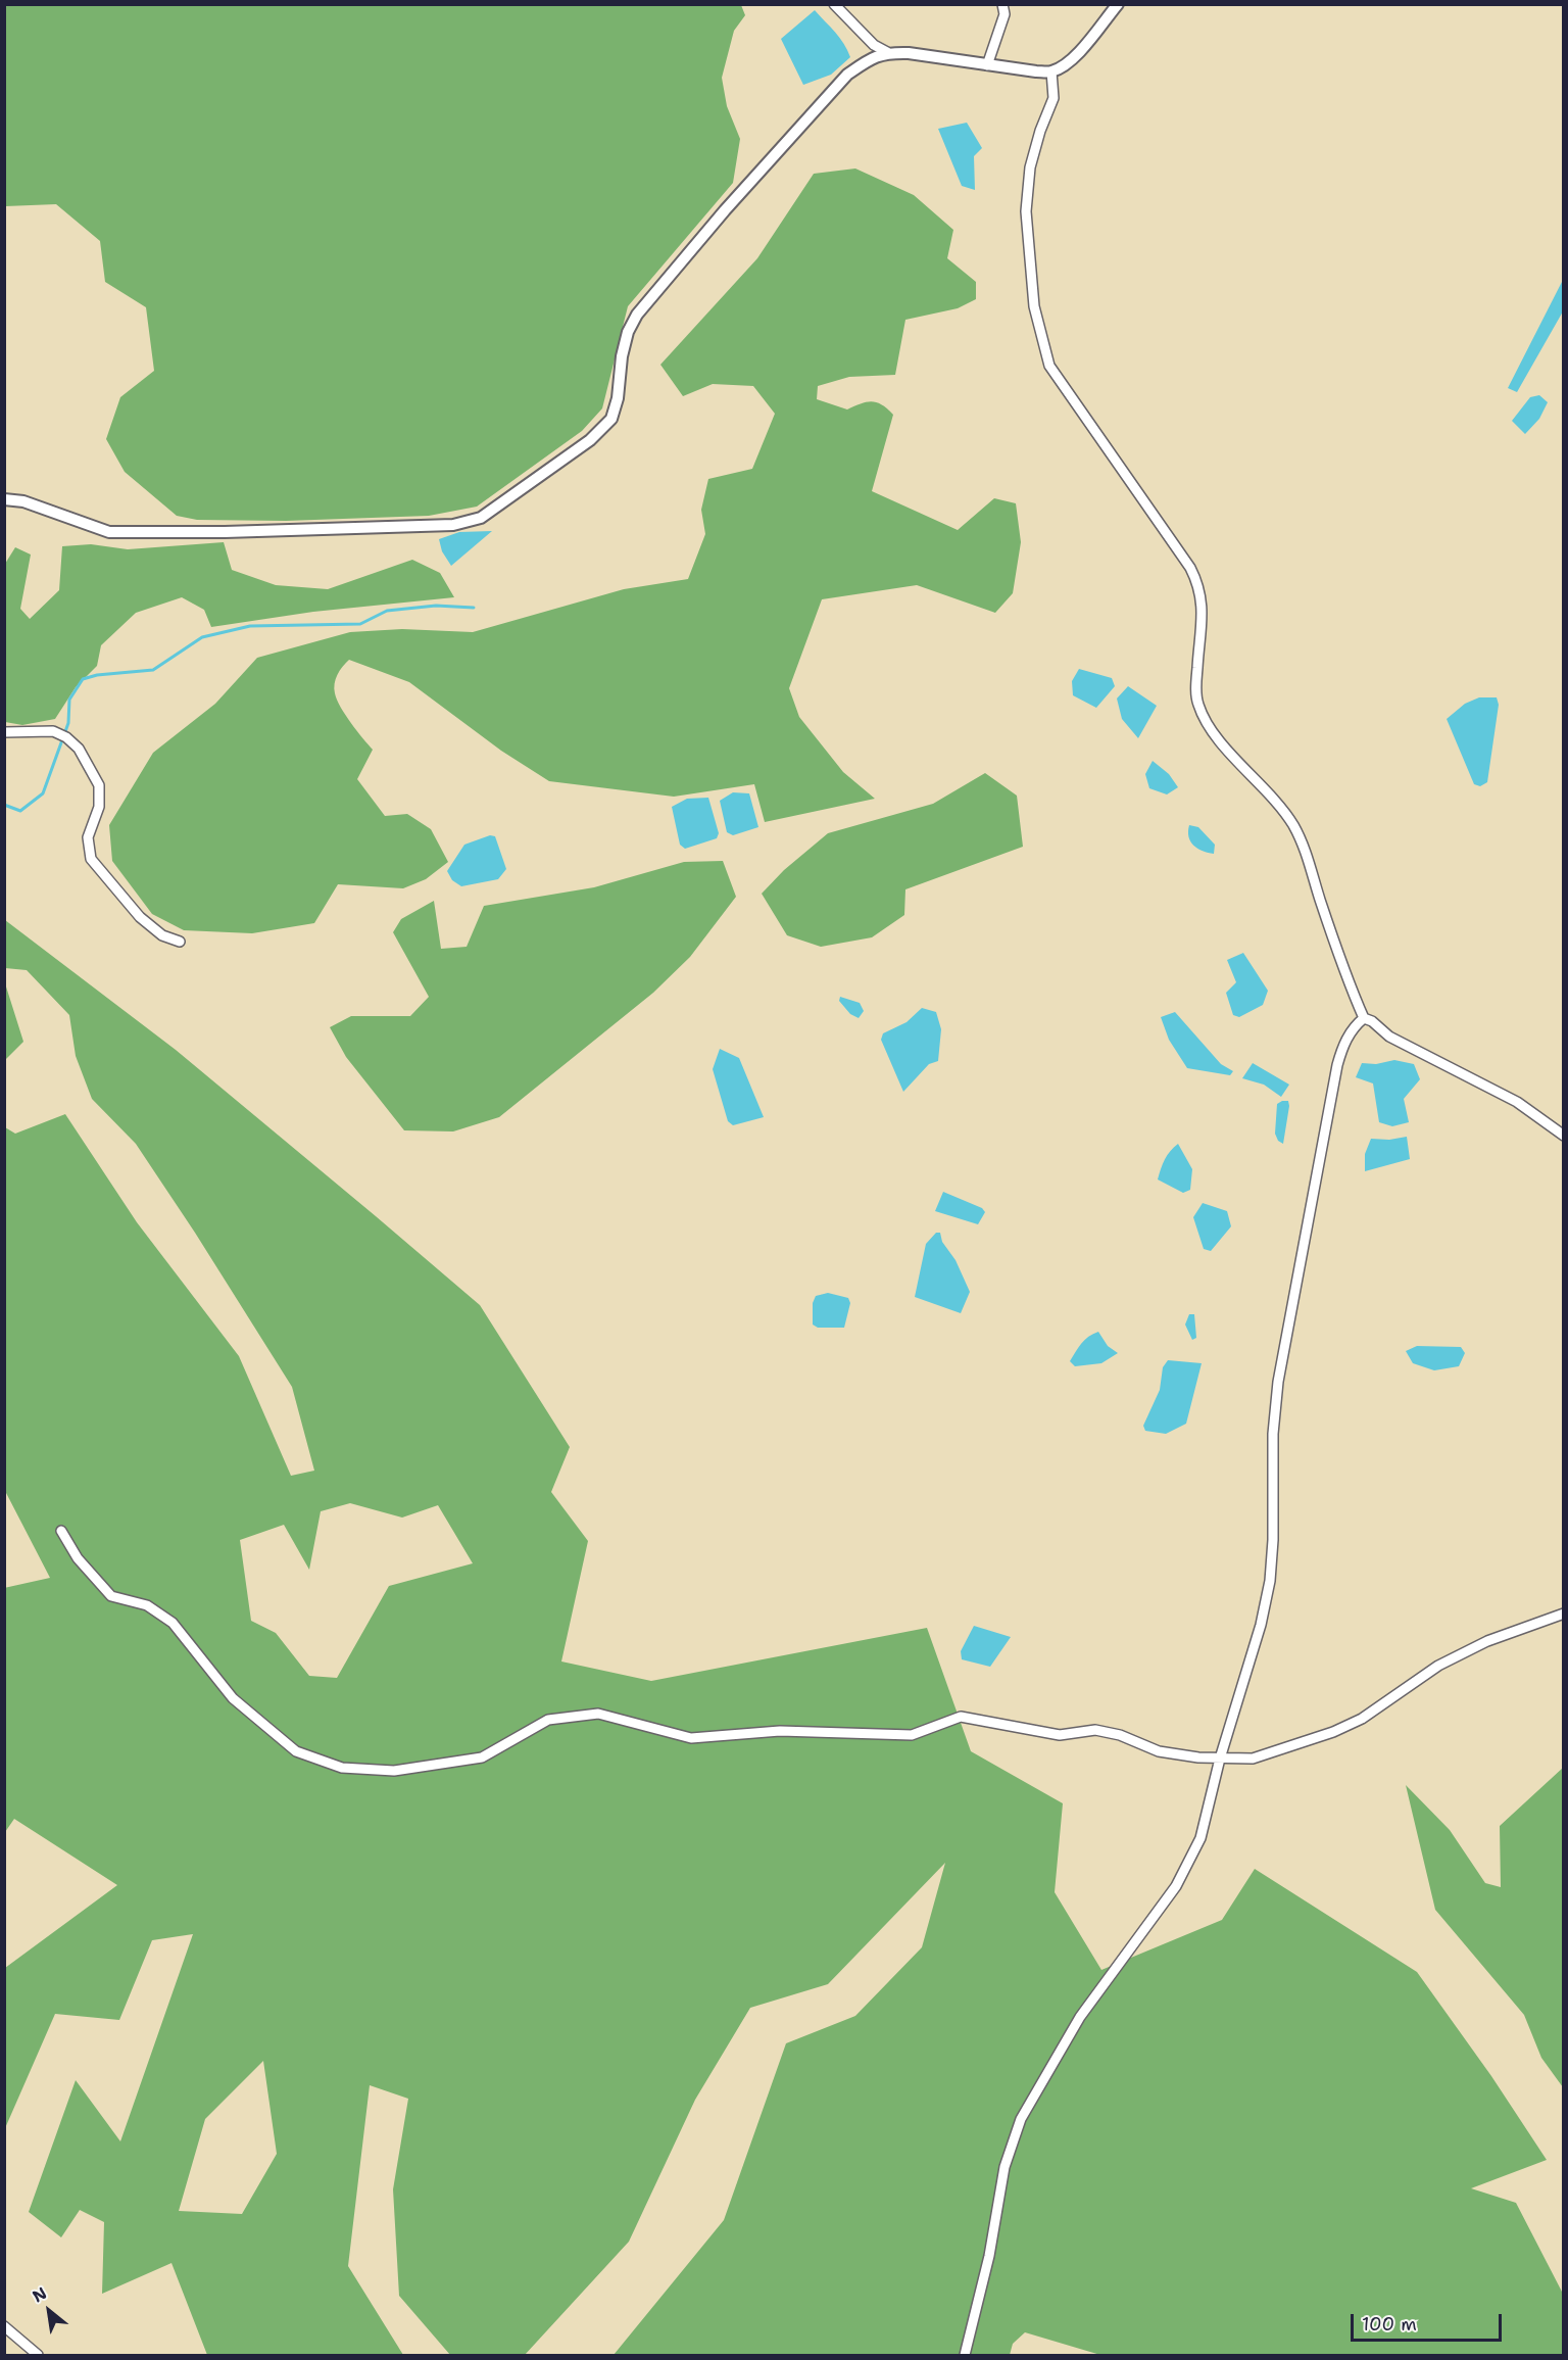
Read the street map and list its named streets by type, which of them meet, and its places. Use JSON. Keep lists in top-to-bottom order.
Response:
{
  "scale_bar": "100 m",
  "north": "top left"
}
